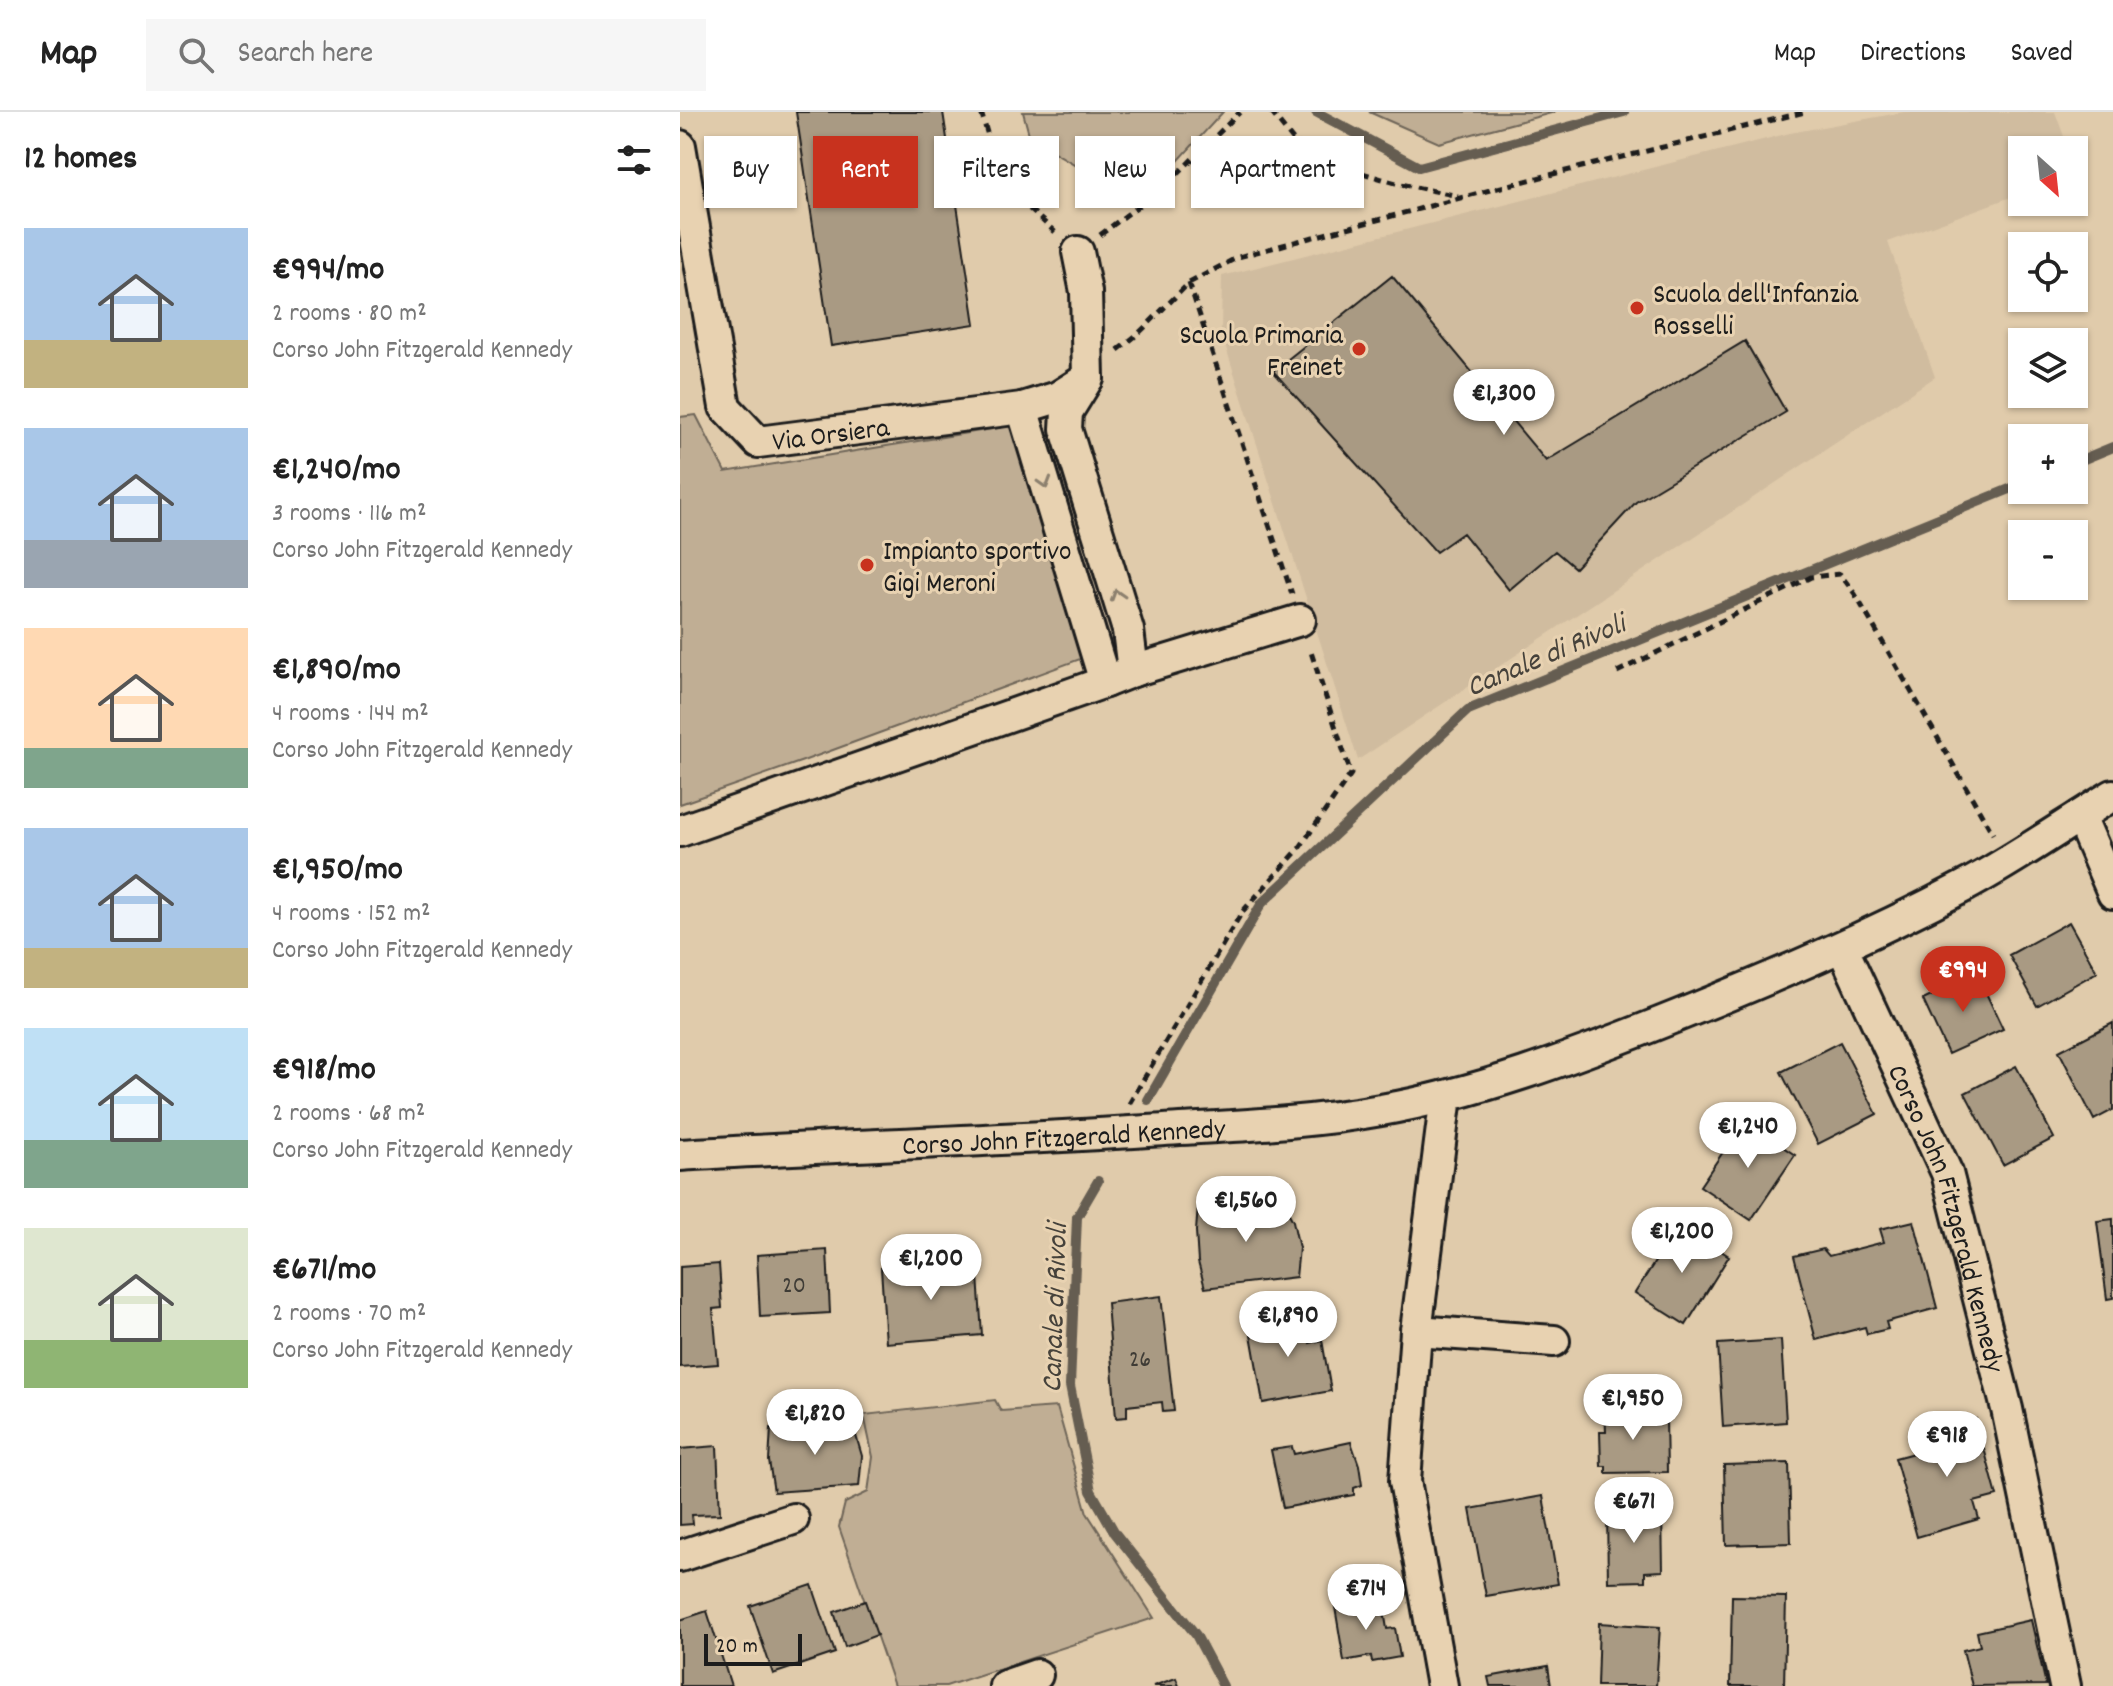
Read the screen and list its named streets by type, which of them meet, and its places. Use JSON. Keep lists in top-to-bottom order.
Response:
{
  "streets": {
    "street": ["Via Orsiera", "Corso John Fitzgerald Kennedy"]
  },
  "water": ["Canale di Rivoli"],
  "places": ["Scuola dell'Infanzia Rosselli", "Scuola Primaria Freinet", "Impianto sportivo Gigi Meroni"],
  "house_numbers": ["20", "26"],
  "scale_bar": "20 m",
  "north": "bottom right",
  "page": {
    "header": "Map",
    "search": "Search here",
    "nav": ["Map", "Directions", "Saved"],
    "heading": "12 homes",
    "map_buttons": ["+", "−"],
    "chip": [
      "Buy",
      "Rent",
      "Filters",
      "New",
      "Apartment"
    ],
    "list": [
      {
        "name": "€994/mo",
        "note": "2 rooms · 80 m² · Corso John Fitzgerald Kennedy"
      },
      {
        "name": "€1,240/mo",
        "note": "3 rooms · 116 m² · Corso John Fitzgerald Kennedy"
      },
      {
        "name": "€1,890/mo",
        "note": "4 rooms · 144 m² · Corso John Fitzgerald Kennedy"
      },
      {
        "name": "€1,950/mo",
        "note": "4 rooms · 152 m² · Corso John Fitzgerald Kennedy"
      },
      {
        "name": "€918/mo",
        "note": "2 rooms · 68 m² · Corso John Fitzgerald Kennedy"
      },
      {
        "name": "€671/mo",
        "note": "2 rooms · 70 m² · Corso John Fitzgerald Kennedy"
      }
    ],
    "price": [
      "€1,300",
      "€994",
      "€1,240",
      "€1,560",
      "€1,200",
      "€1,200",
      "€1,890",
      "€1,950",
      "€1,820",
      "€918",
      "€671",
      "€714"
    ],
    "scale": "20 m"
  }
}
